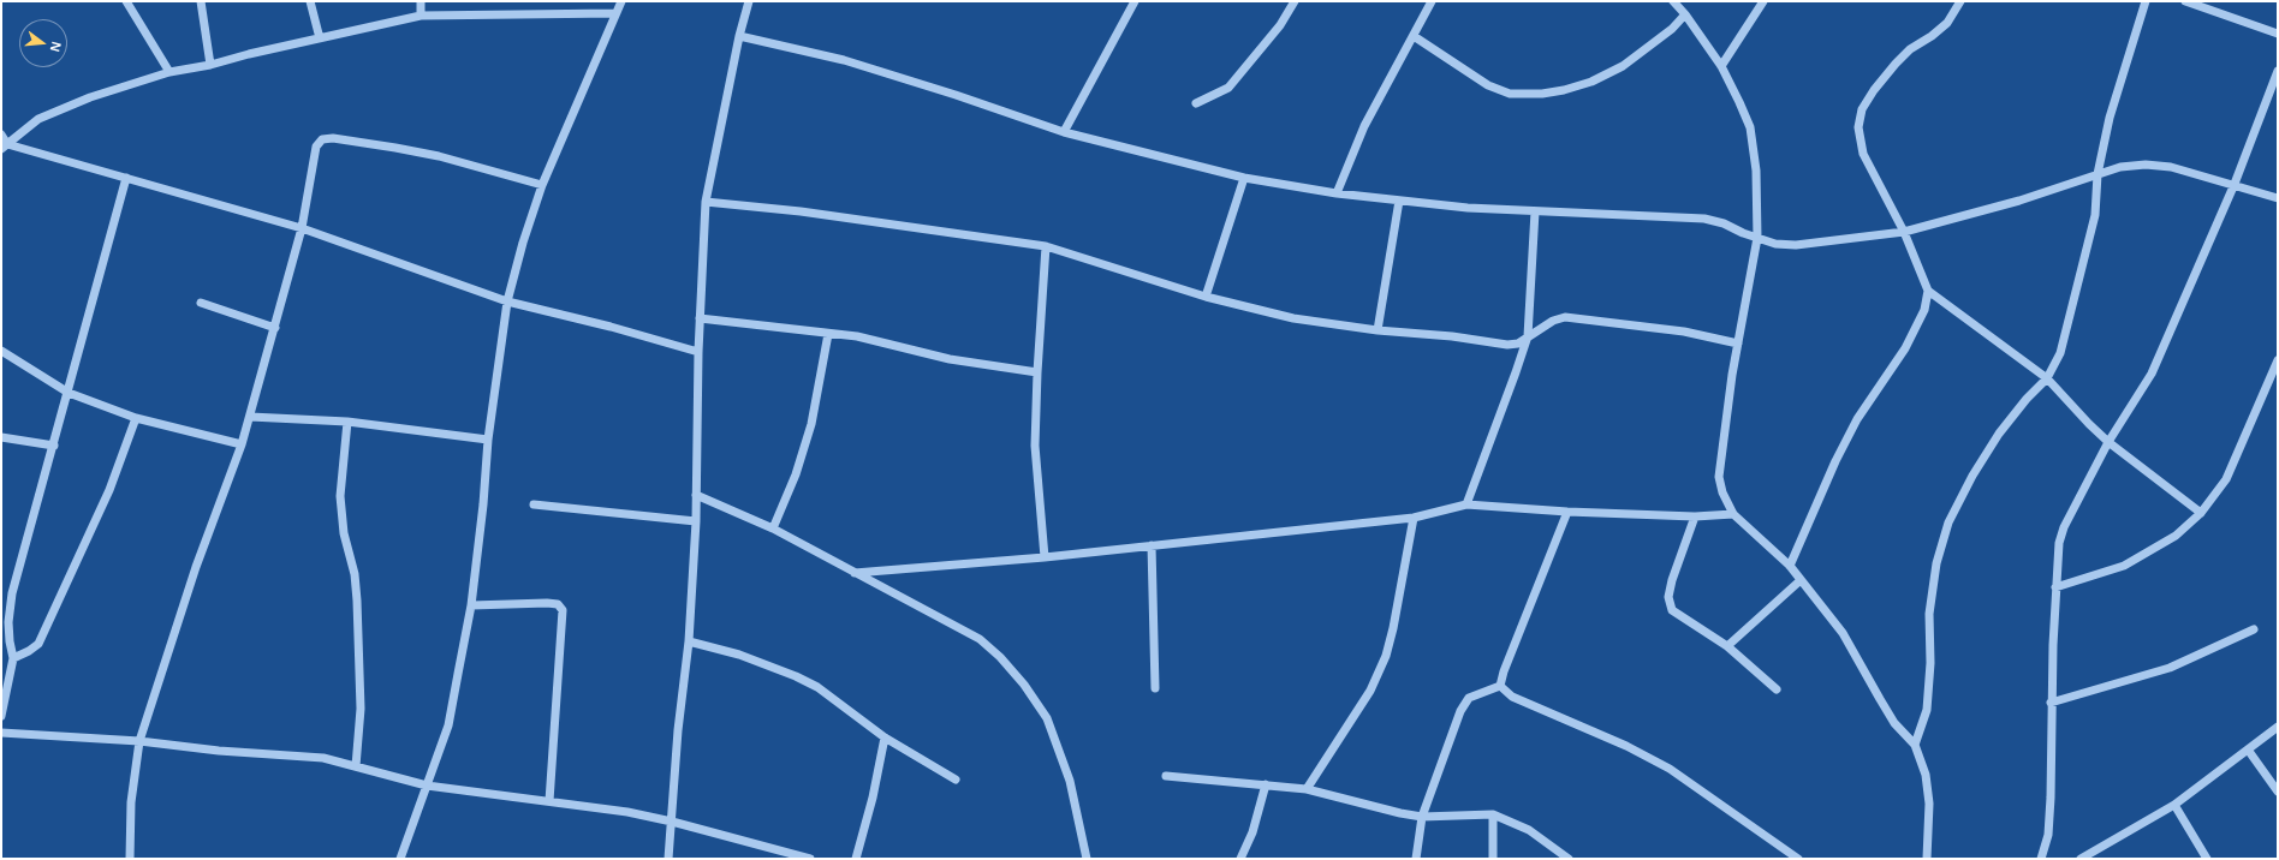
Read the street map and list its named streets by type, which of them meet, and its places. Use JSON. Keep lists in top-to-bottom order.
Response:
{
  "north": "right"
}
